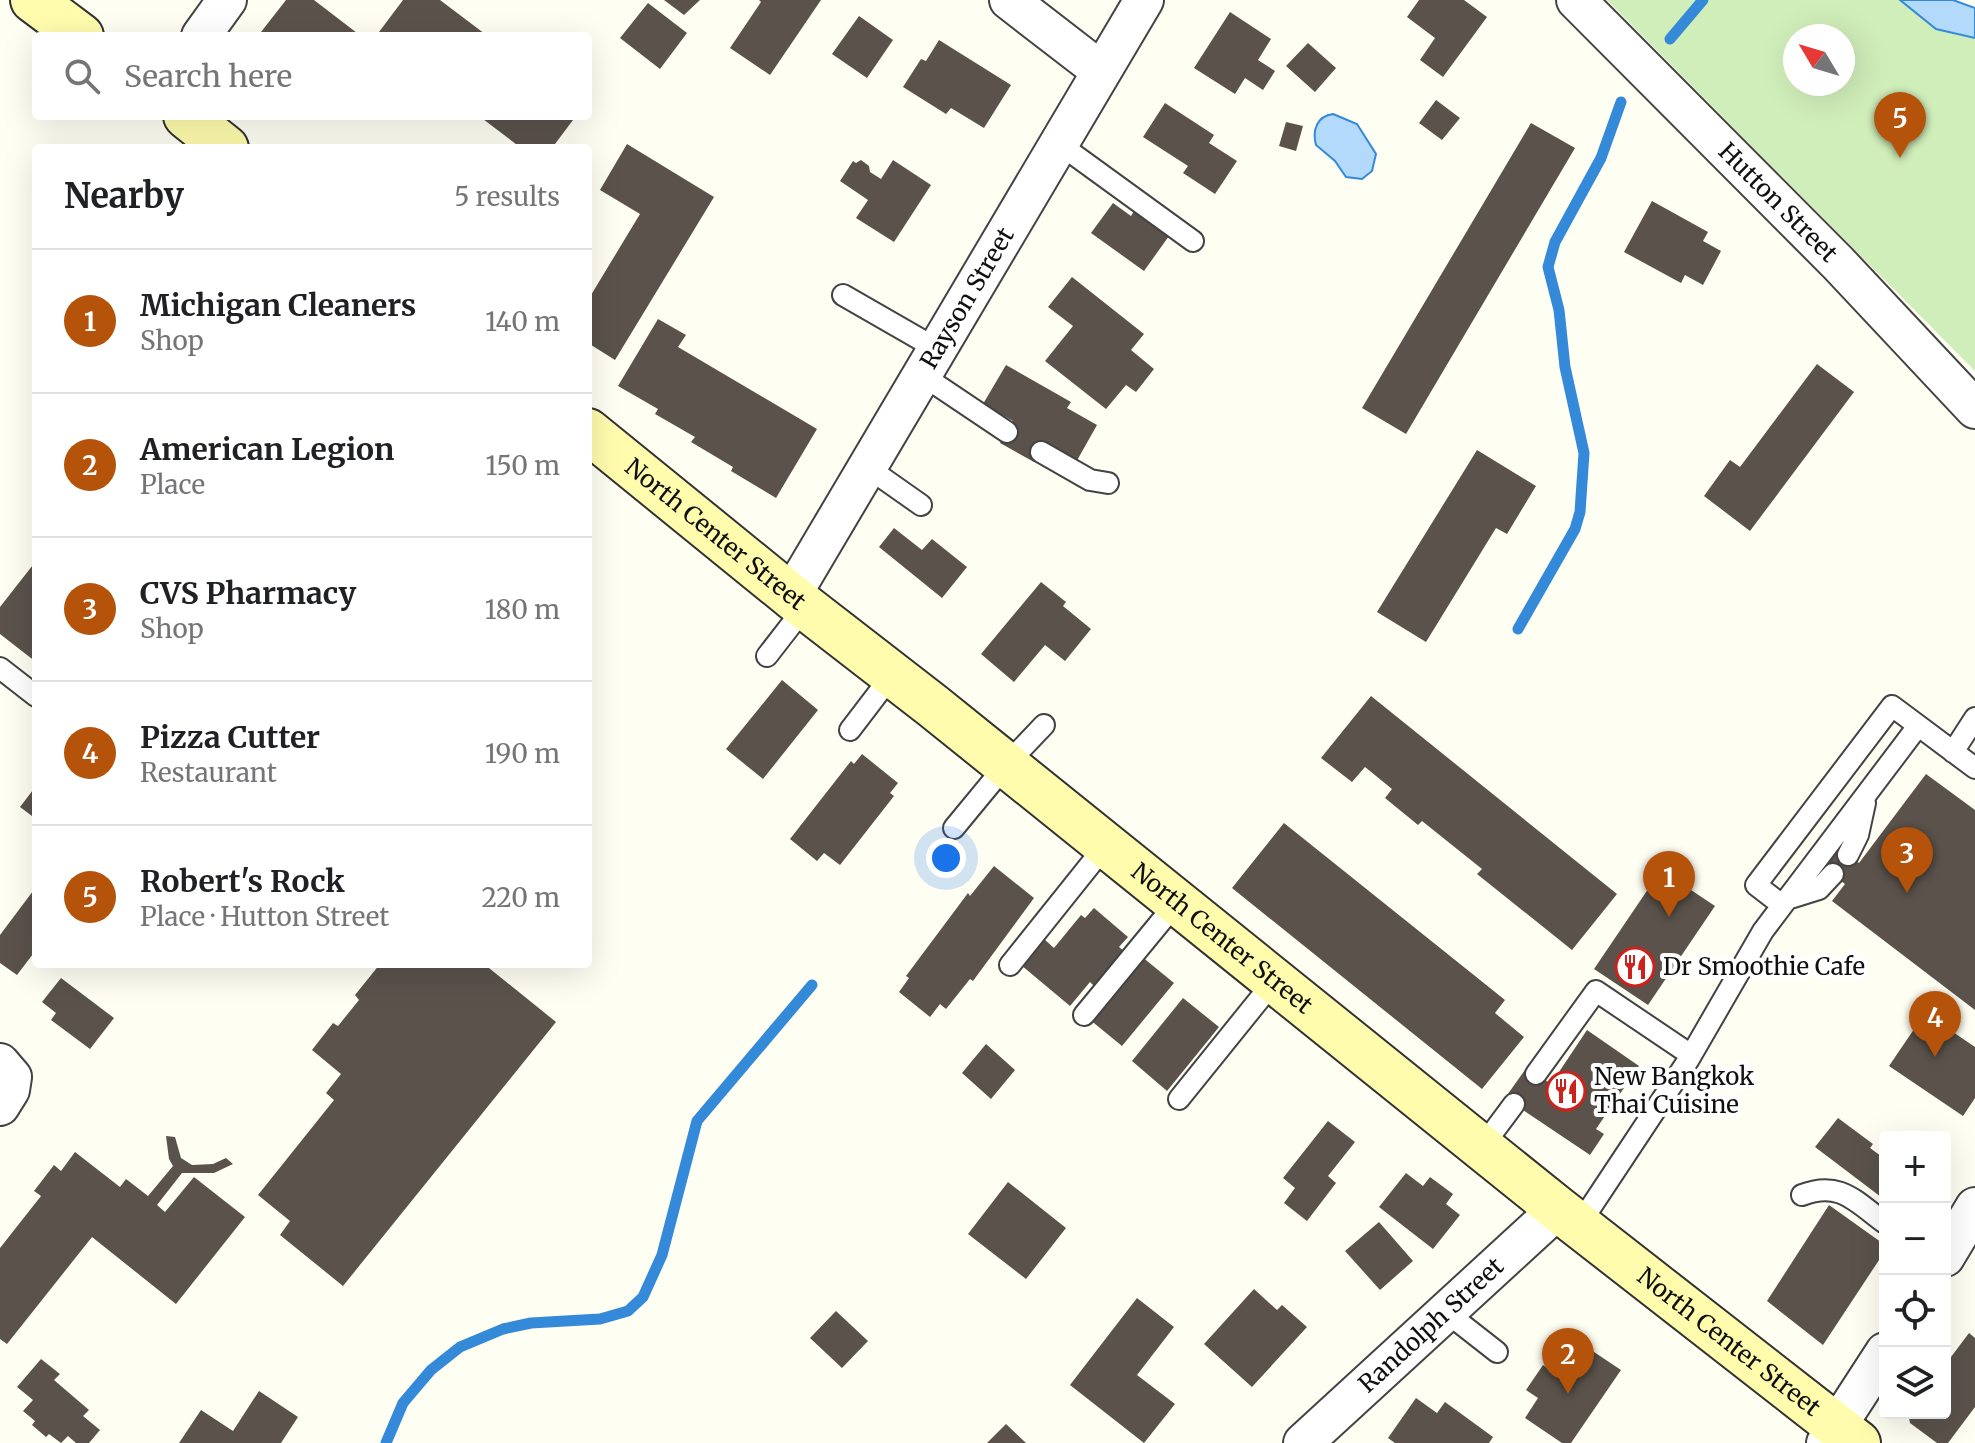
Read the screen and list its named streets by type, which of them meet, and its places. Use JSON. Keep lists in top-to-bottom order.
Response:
{
  "streets": {
    "main road": ["North Center Street"],
    "street": ["Hutton Street", "Rayson Street", "Randolph Street"]
  },
  "crossings": [
    ["Rayson Street", "North Center Street"],
    ["North Center Street", "Randolph Street"]
  ],
  "places": {
    "restaurant": ["Dr Smoothie Cafe", "New Bangkok Thai Cuisine"]
  },
  "north": "top left",
  "page": {
    "search": "Search here",
    "pins": [
      "5",
      "3",
      "1",
      "4",
      "2"
    ],
    "heading": ["Nearby", "5 results"],
    "list": [
      {
        "mark": "1",
        "name": "Michigan Cleaners",
        "note": "Shop",
        "value": "140 m"
      },
      {
        "mark": "2",
        "name": "American Legion",
        "note": "Place",
        "value": "150 m"
      },
      {
        "mark": "3",
        "name": "CVS Pharmacy",
        "note": "Shop",
        "value": "180 m"
      },
      {
        "mark": "4",
        "name": "Pizza Cutter",
        "note": "Restaurant",
        "value": "190 m"
      },
      {
        "mark": "5",
        "name": "Robert's Rock",
        "note": "Place · Hutton Street",
        "value": "220 m"
      }
    ],
    "map_buttons": ["+", "−"]
  }
}
